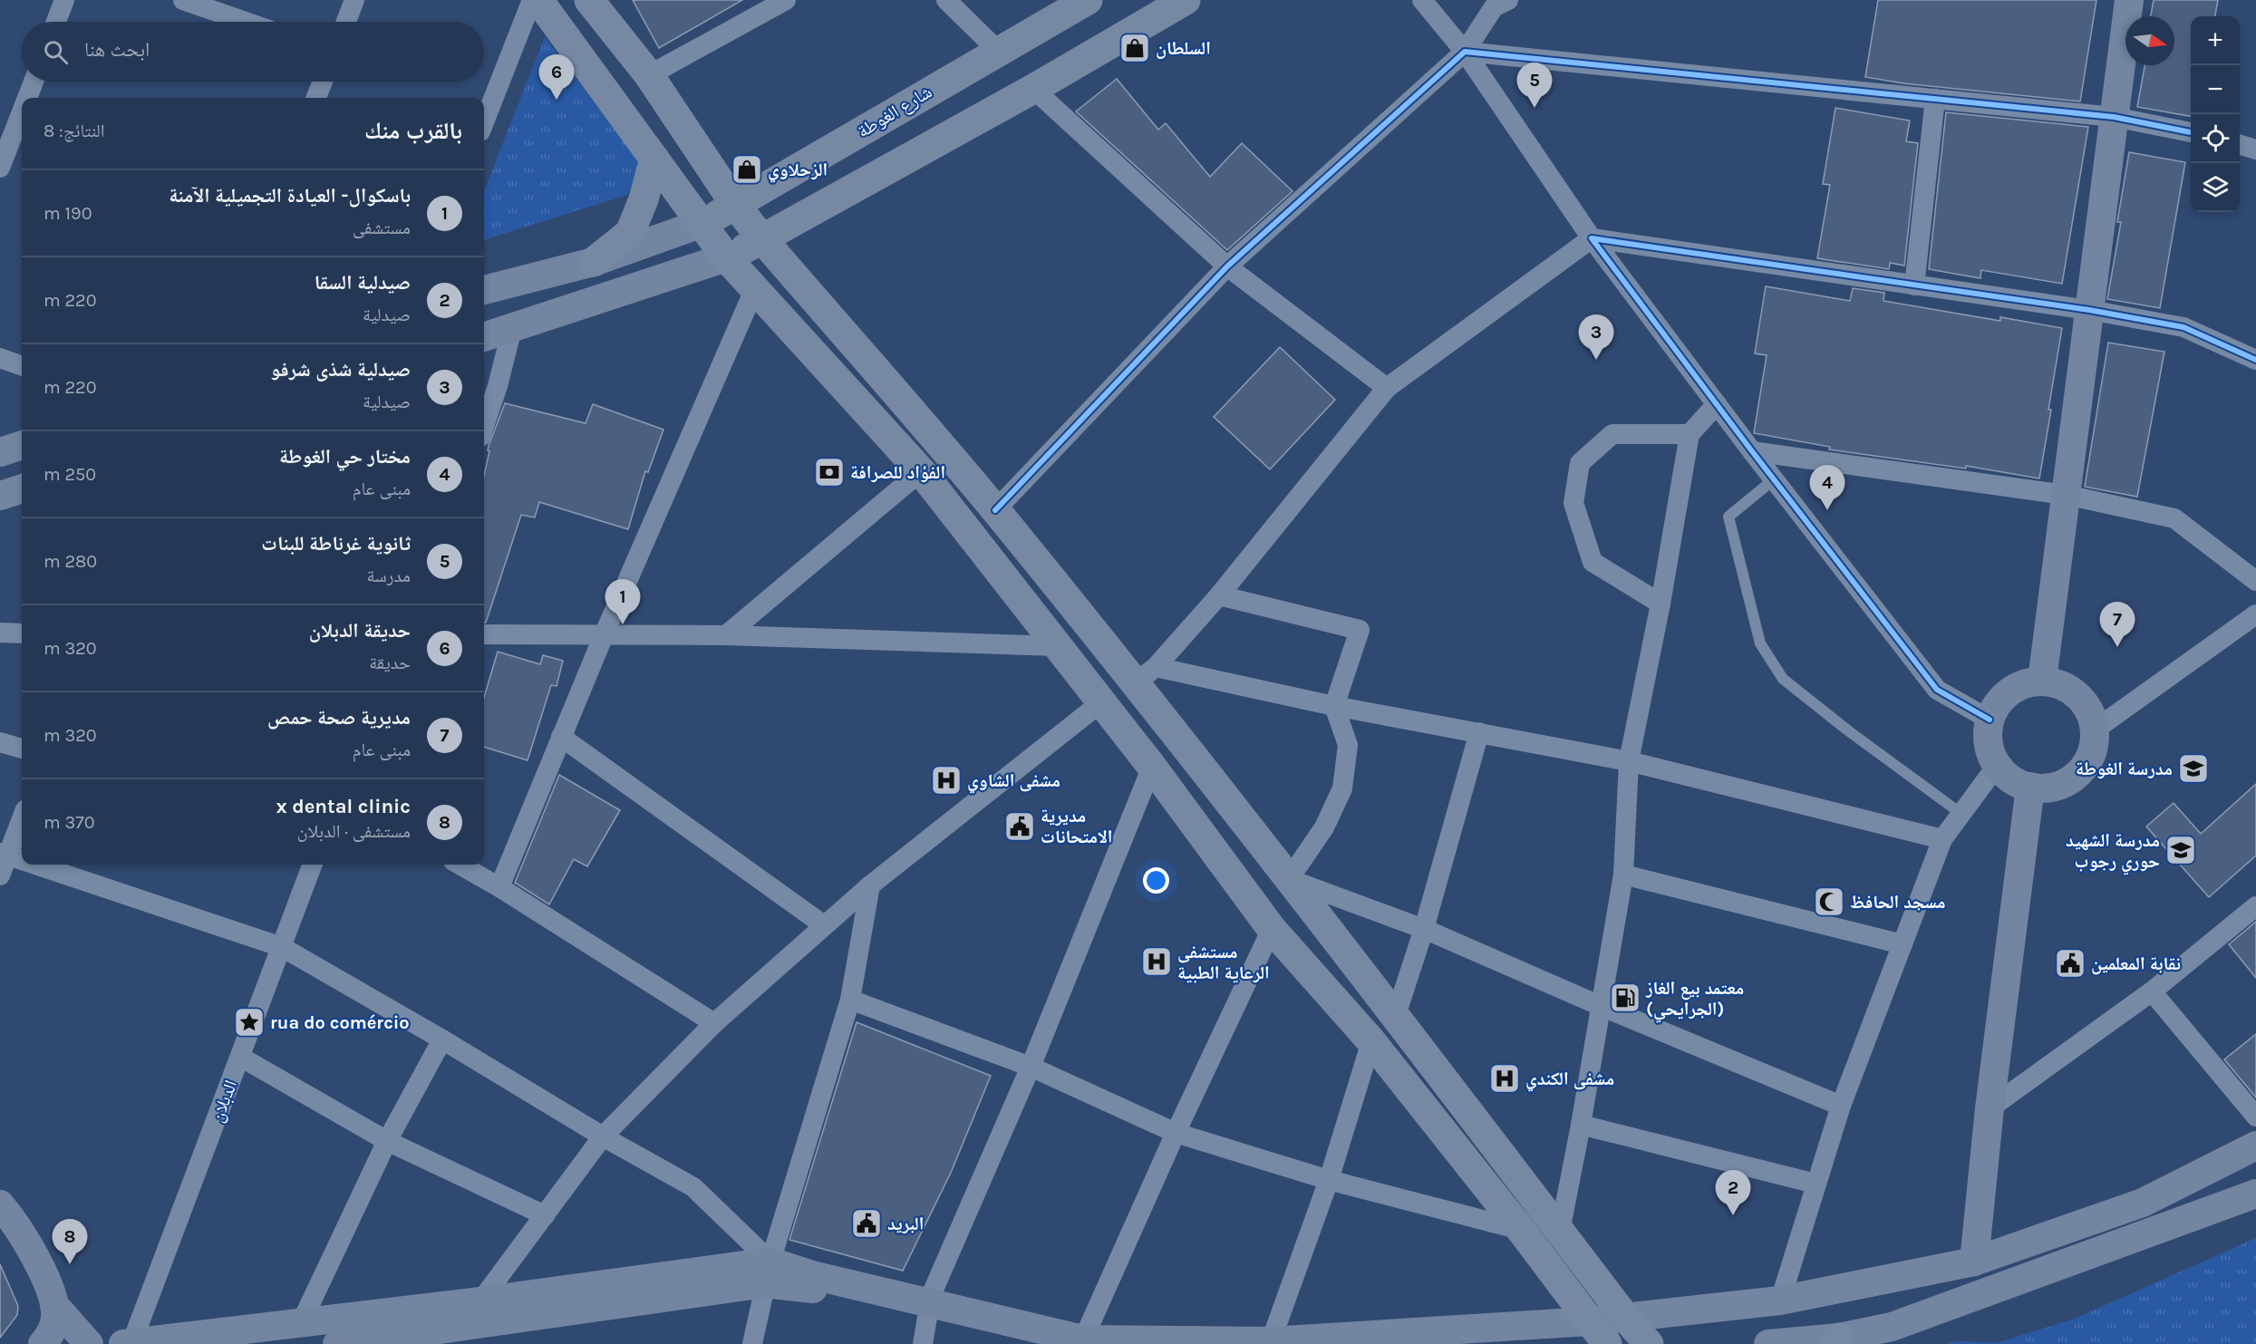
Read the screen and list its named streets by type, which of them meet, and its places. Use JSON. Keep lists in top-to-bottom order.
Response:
{
  "streets": {
    "main road": ["شارع الغوطة"],
    "street": ["الدبلان"]
  },
  "places": {
    "shop": ["السلطان", "الزحلاوي"],
    "bank": ["الفؤاد للصرافة"],
    "school or university": ["مدرسة الغوطة", "مدرسة الشهيد حوري رجوب"],
    "hospital": ["مشفى الشاوي", "مستشفى الرعاية الطبية", "مشفى الكندي"],
    "public building": ["مديرية الامتحانات", "نقابة المعلمين", "البريد"],
    "mosque": ["مسجد الحافظ"],
    "fuel station": ["معتمد بيع الغاز (الجرايحي)"],
    "place": ["rua do comércio"]
  },
  "north": "right",
  "page": {
    "map_buttons": ["+", "−"],
    "search": "ابحث هنا",
    "pins": [
      "6",
      "5",
      "3",
      "4",
      "1",
      "7",
      "2",
      "8"
    ],
    "heading": ["بالقرب منك", "النتائج: 8"],
    "list": [
      {
        "mark": "1",
        "name": "باسكوال- العيادة التجميلية الآمنة",
        "note": "مستشفى",
        "value": "190 m"
      },
      {
        "mark": "2",
        "name": "صيدلية السقا",
        "note": "صيدلية",
        "value": "220 m"
      },
      {
        "mark": "3",
        "name": "صيدلية شذى شرفو",
        "note": "صيدلية",
        "value": "220 m"
      },
      {
        "mark": "4",
        "name": "مختار حي الغوطة",
        "note": "مبنى عام",
        "value": "250 m"
      },
      {
        "mark": "5",
        "name": "ثانوية غرناطة للبنات",
        "note": "مدرسة",
        "value": "280 m"
      },
      {
        "mark": "6",
        "name": "حديقة الدبلان",
        "note": "حديقة",
        "value": "320 m"
      },
      {
        "mark": "7",
        "name": "مديرية صحة حمص",
        "note": "مبنى عام",
        "value": "320 m"
      },
      {
        "mark": "8",
        "name": "x dental clinic",
        "note": "مستشفى · الدبلان",
        "value": "370 m"
      }
    ]
  }
}
